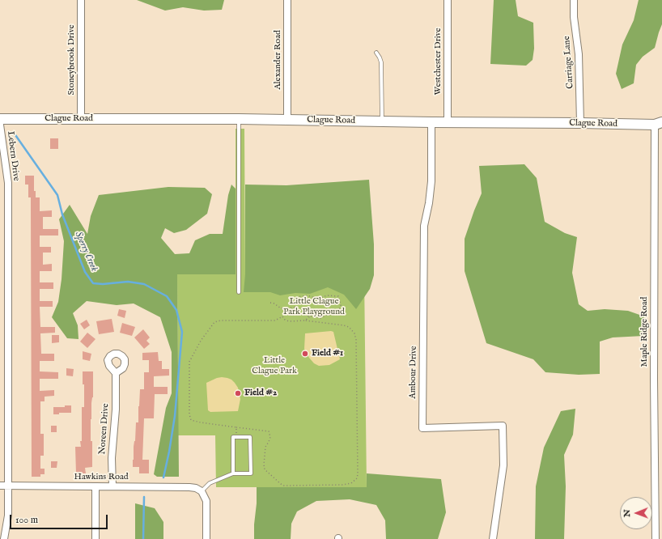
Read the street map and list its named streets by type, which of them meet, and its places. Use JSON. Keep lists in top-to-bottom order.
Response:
{
  "streets": {
    "main road": ["Clague Road"],
    "street": [
      "Stoneybrook Drive",
      "Alexander Road",
      "Westchester Drive",
      "Carriage Lane",
      "Lebern Drive",
      "Maple Ridge Road",
      "Ambour Drive",
      "Noreen Drive",
      "Hawkins Road"
    ]
  },
  "crossings": [
    ["Stoneybrook Drive", "Clague Road"],
    ["Alexander Road", "Clague Road"],
    ["Westchester Drive", "Clague Road"],
    ["Carriage Lane", "Clague Road"],
    ["Clague Road", "Maple Ridge Road"],
    ["Clague Road", "Ambour Drive"],
    ["Lebern Drive", "Hawkins Road"],
    ["Noreen Drive", "Hawkins Road"]
  ],
  "water": ["Sperry Creek"],
  "parks": ["Little Clague Park Playground", "Little Clague Park"],
  "places": ["Field #1", "Field #2"],
  "scale_bar": "100 m",
  "north": "left"
}
